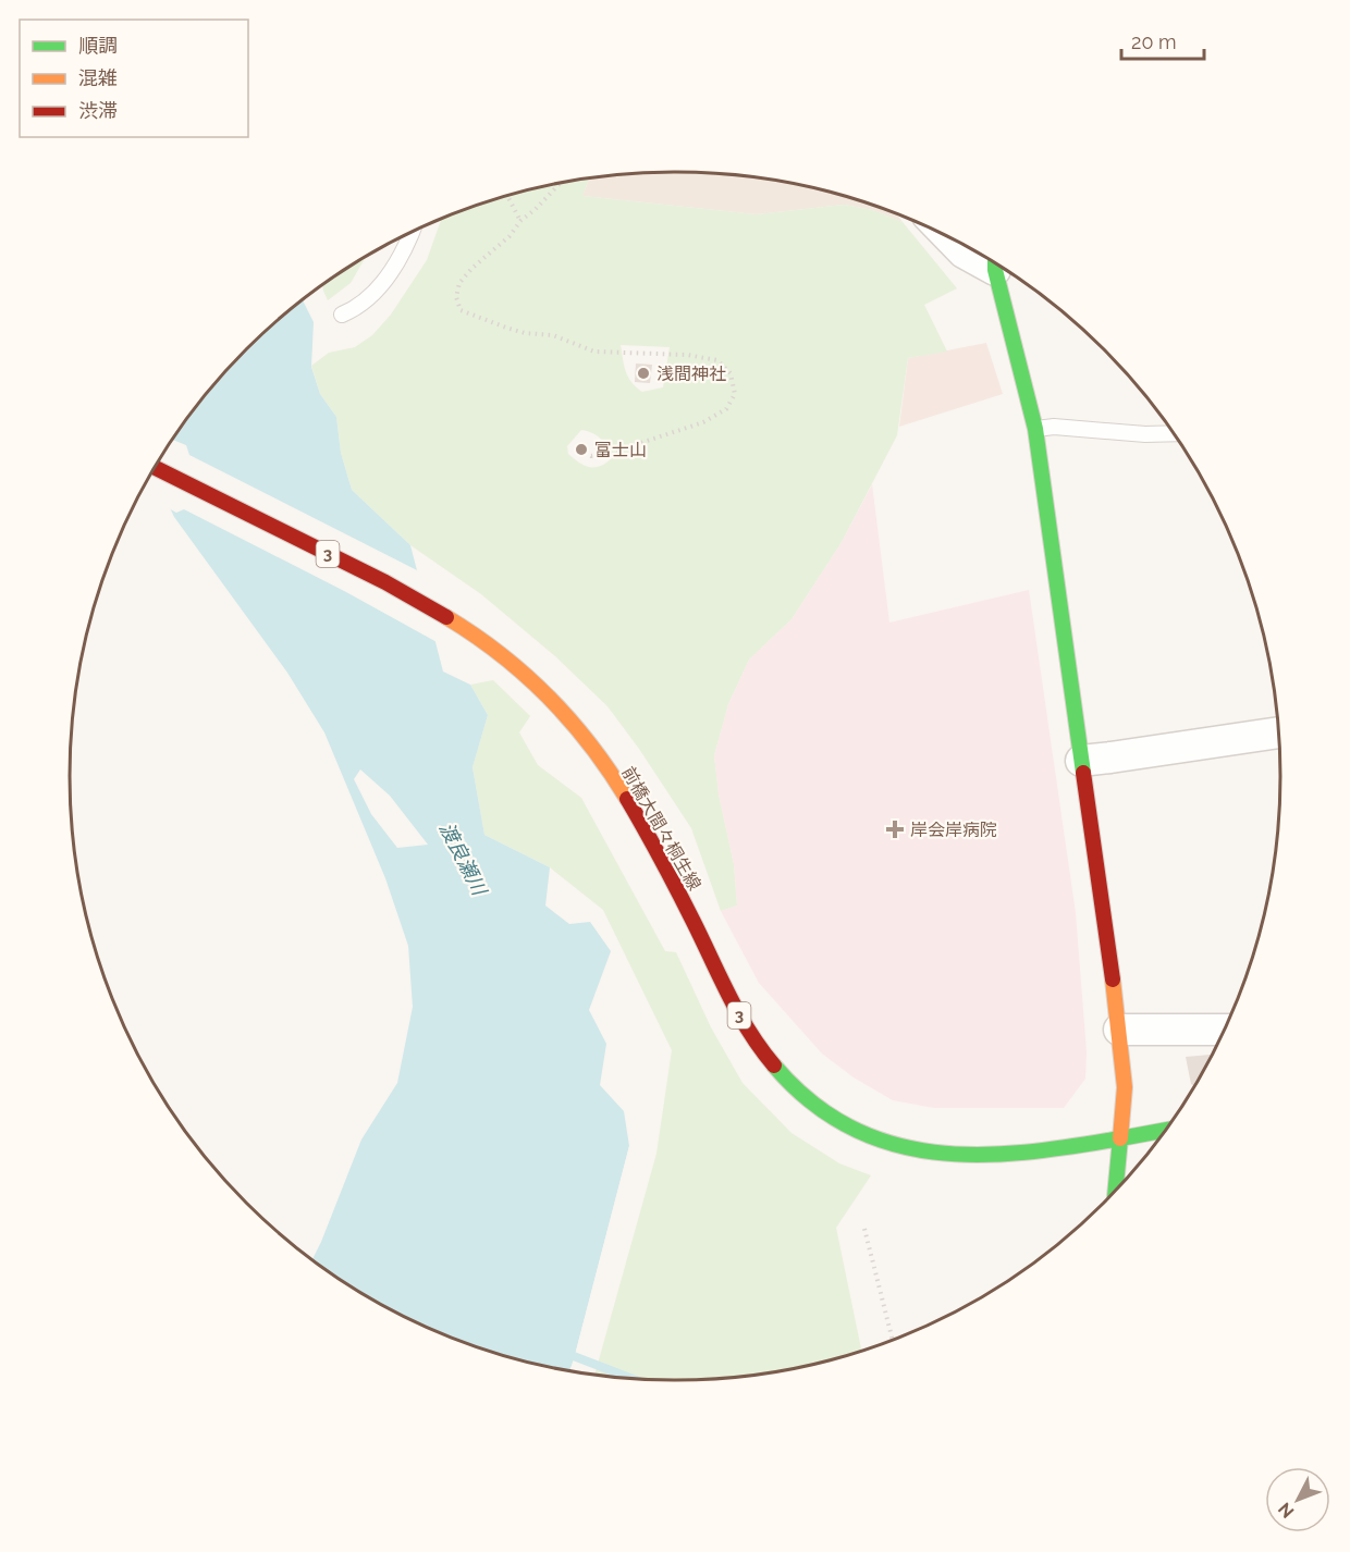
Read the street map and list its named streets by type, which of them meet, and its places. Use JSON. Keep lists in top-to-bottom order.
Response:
{
  "streets": {
    "main road": ["3", "前橋大間々桐生線"]
  },
  "water": ["渡良瀬川"],
  "places": {
    "other": ["浅間神社", "富士山"],
    "health": ["岸会岸病院"]
  },
  "legend": ["順調", "混雑", "渋滞"],
  "scale_bar": "20 m",
  "north": "bottom left"
}
